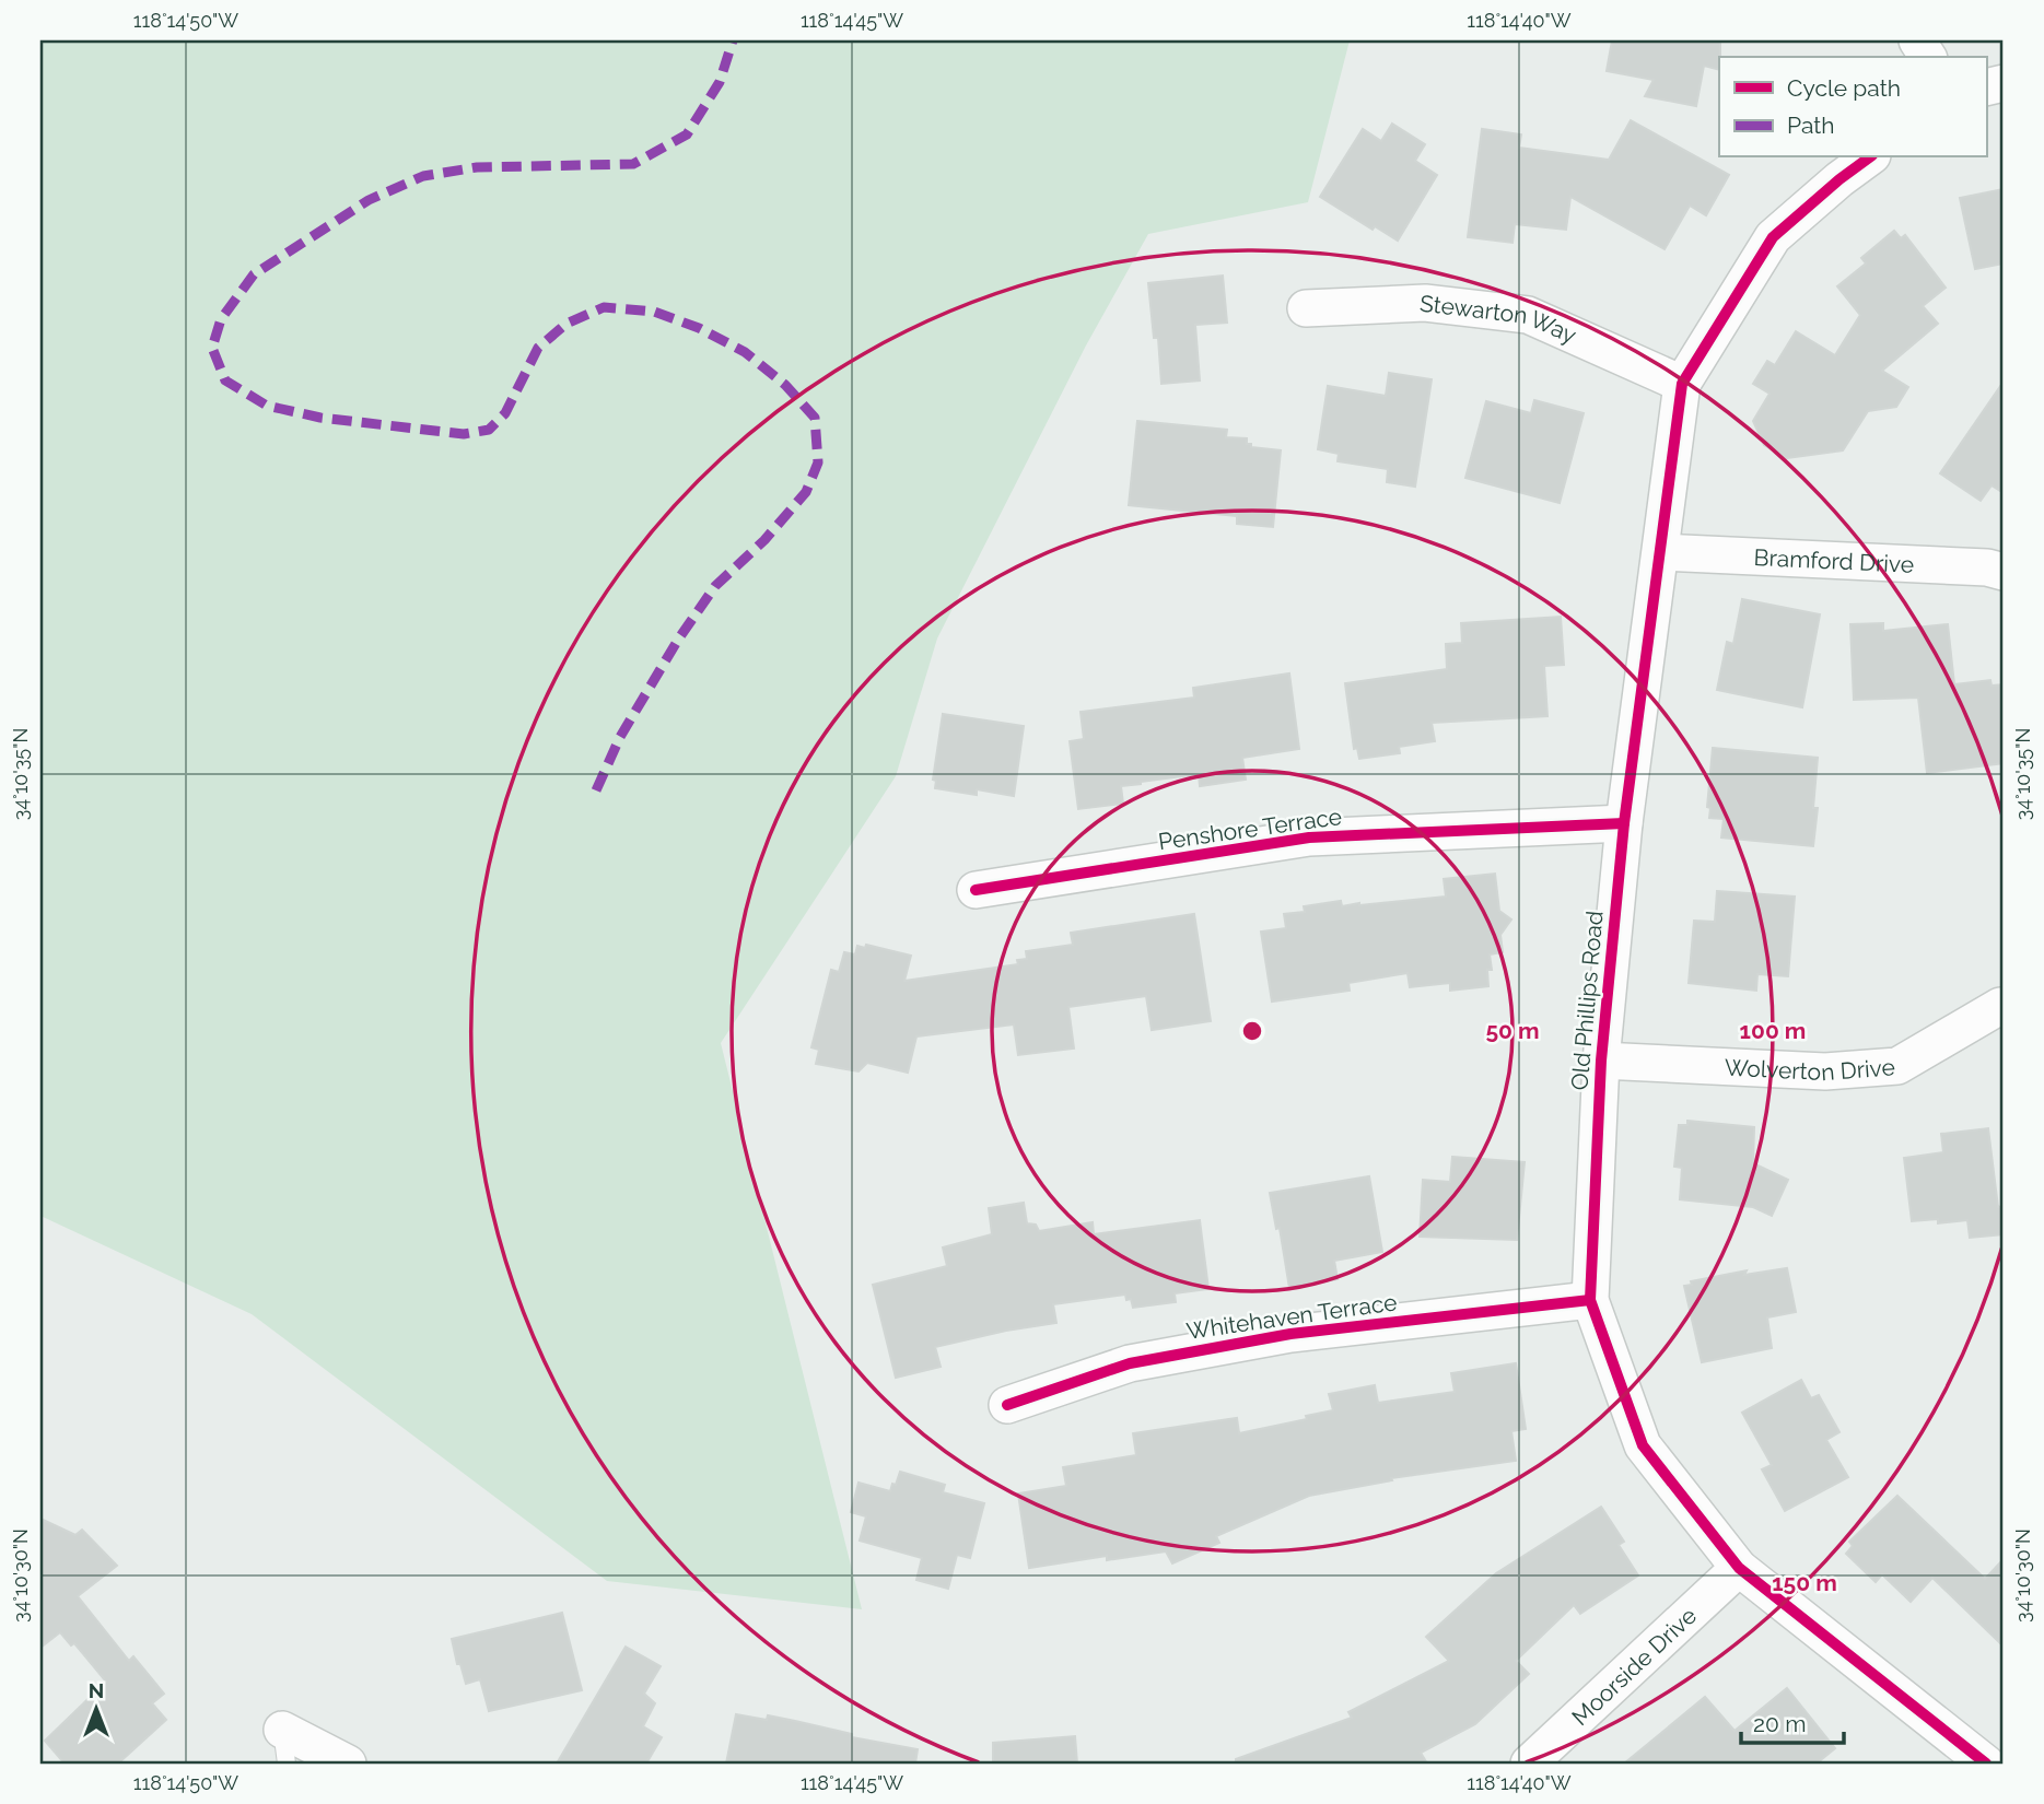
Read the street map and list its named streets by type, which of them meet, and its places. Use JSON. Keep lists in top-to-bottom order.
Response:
{
  "streets": {
    "street": [
      "Stewarton Way",
      "Bramford Drive",
      "Penshore Terrace",
      "Old Phillips Road",
      "Wolverton Drive",
      "Whitehaven Terrace",
      "Moorside Drive"
    ]
  },
  "crossings": [
    ["Stewarton Way", "Old Phillips Road"],
    ["Bramford Drive", "Old Phillips Road"],
    ["Penshore Terrace", "Old Phillips Road"],
    ["Old Phillips Road", "Wolverton Drive"],
    ["Old Phillips Road", "Whitehaven Terrace"],
    ["Old Phillips Road", "Moorside Drive"]
  ],
  "legend": ["Cycle path", "Path"],
  "scale_bar": "20 m",
  "north": "top",
  "coordinates": [
    "118°14'50\"W",
    "118°14'45\"W",
    "118°14'40\"W",
    "34°10'35\"N",
    "34°10'30\"N"
  ],
  "rings": ["50 m", "100 m", "150 m"]
}
